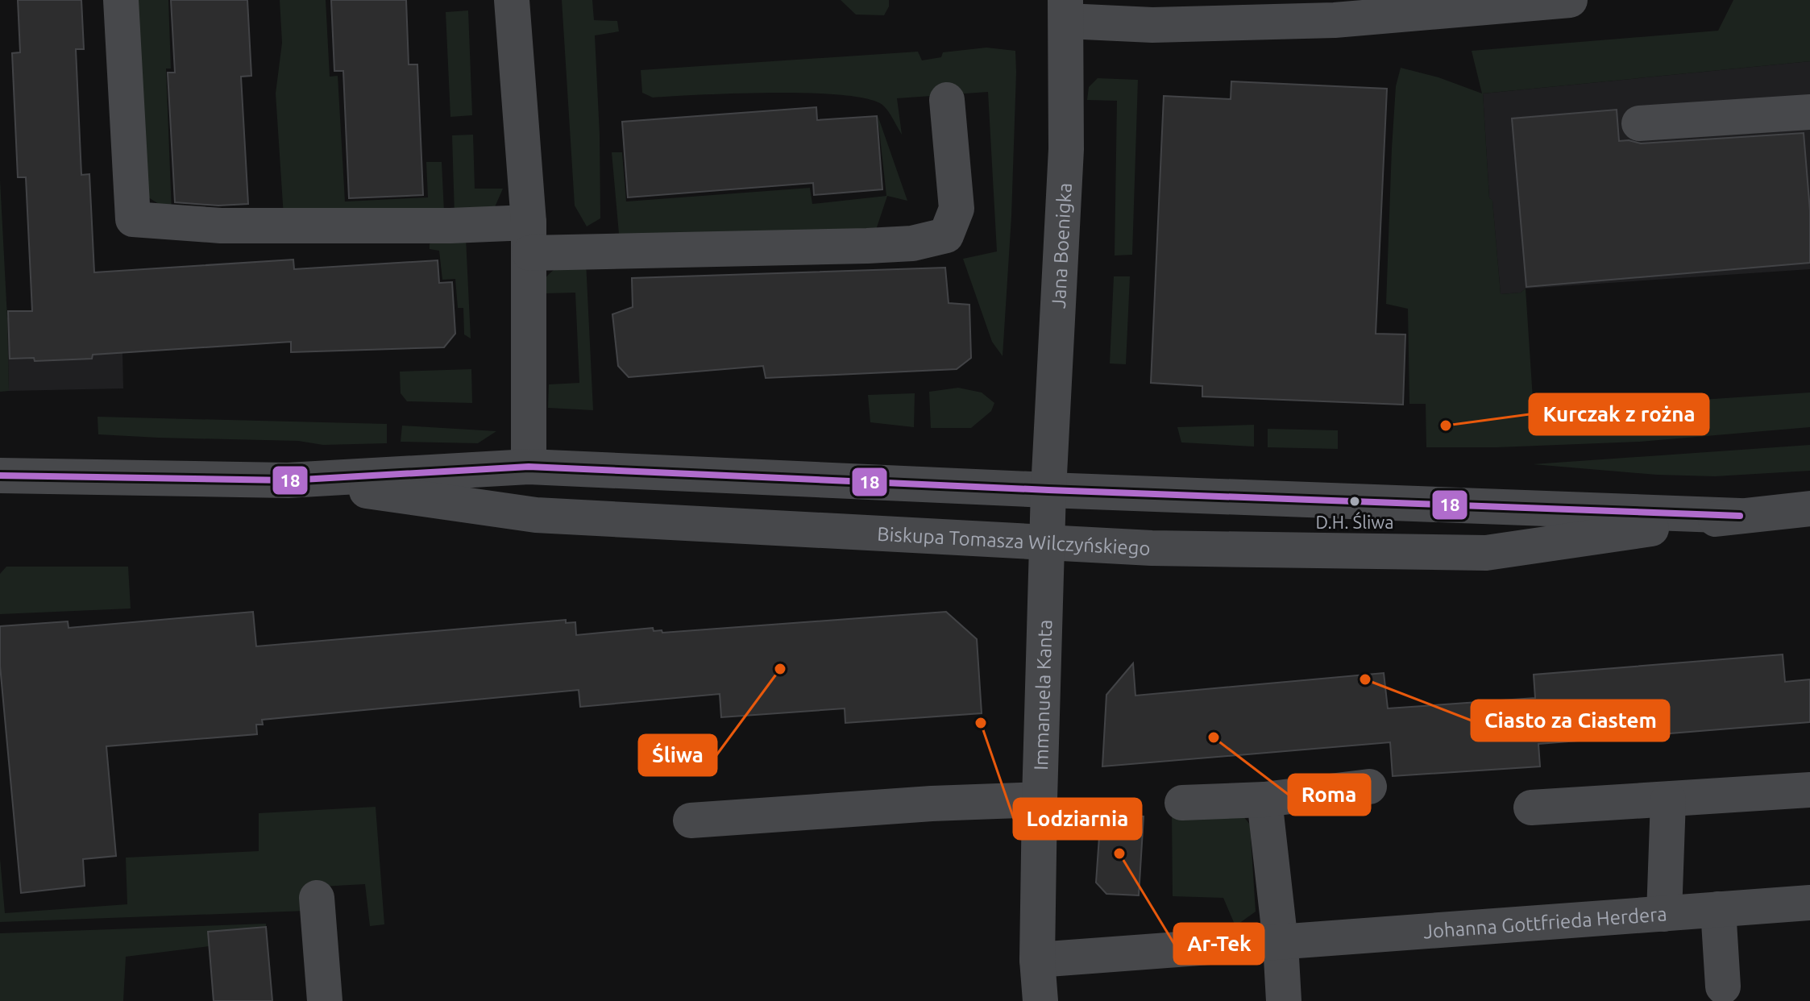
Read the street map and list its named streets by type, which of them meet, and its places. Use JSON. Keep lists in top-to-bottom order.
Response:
{
  "streets": {
    "street": [
      "Jana Boenigka",
      "Biskupa Tomasza Wilczyńskiego",
      "Immanuela Kanta",
      "Johanna Gottfrieda Herdera"
    ]
  },
  "crossings": [
    ["Jana Boenigka", "Biskupa Tomasza Wilczyńskiego"],
    ["Jana Boenigka", "Immanuela Kanta"],
    ["Biskupa Tomasza Wilczyńskiego", "Immanuela Kanta"],
    ["Immanuela Kanta", "Johanna Gottfrieda Herdera"]
  ],
  "places": [
    "Kurczak z rożna",
    "D.H. Śliwa",
    "Śliwa",
    "Ciasto za Ciastem",
    "Lodziarnia",
    "Roma",
    "Ar-Tek"
  ],
  "lines": ["transit line 18"]
}
